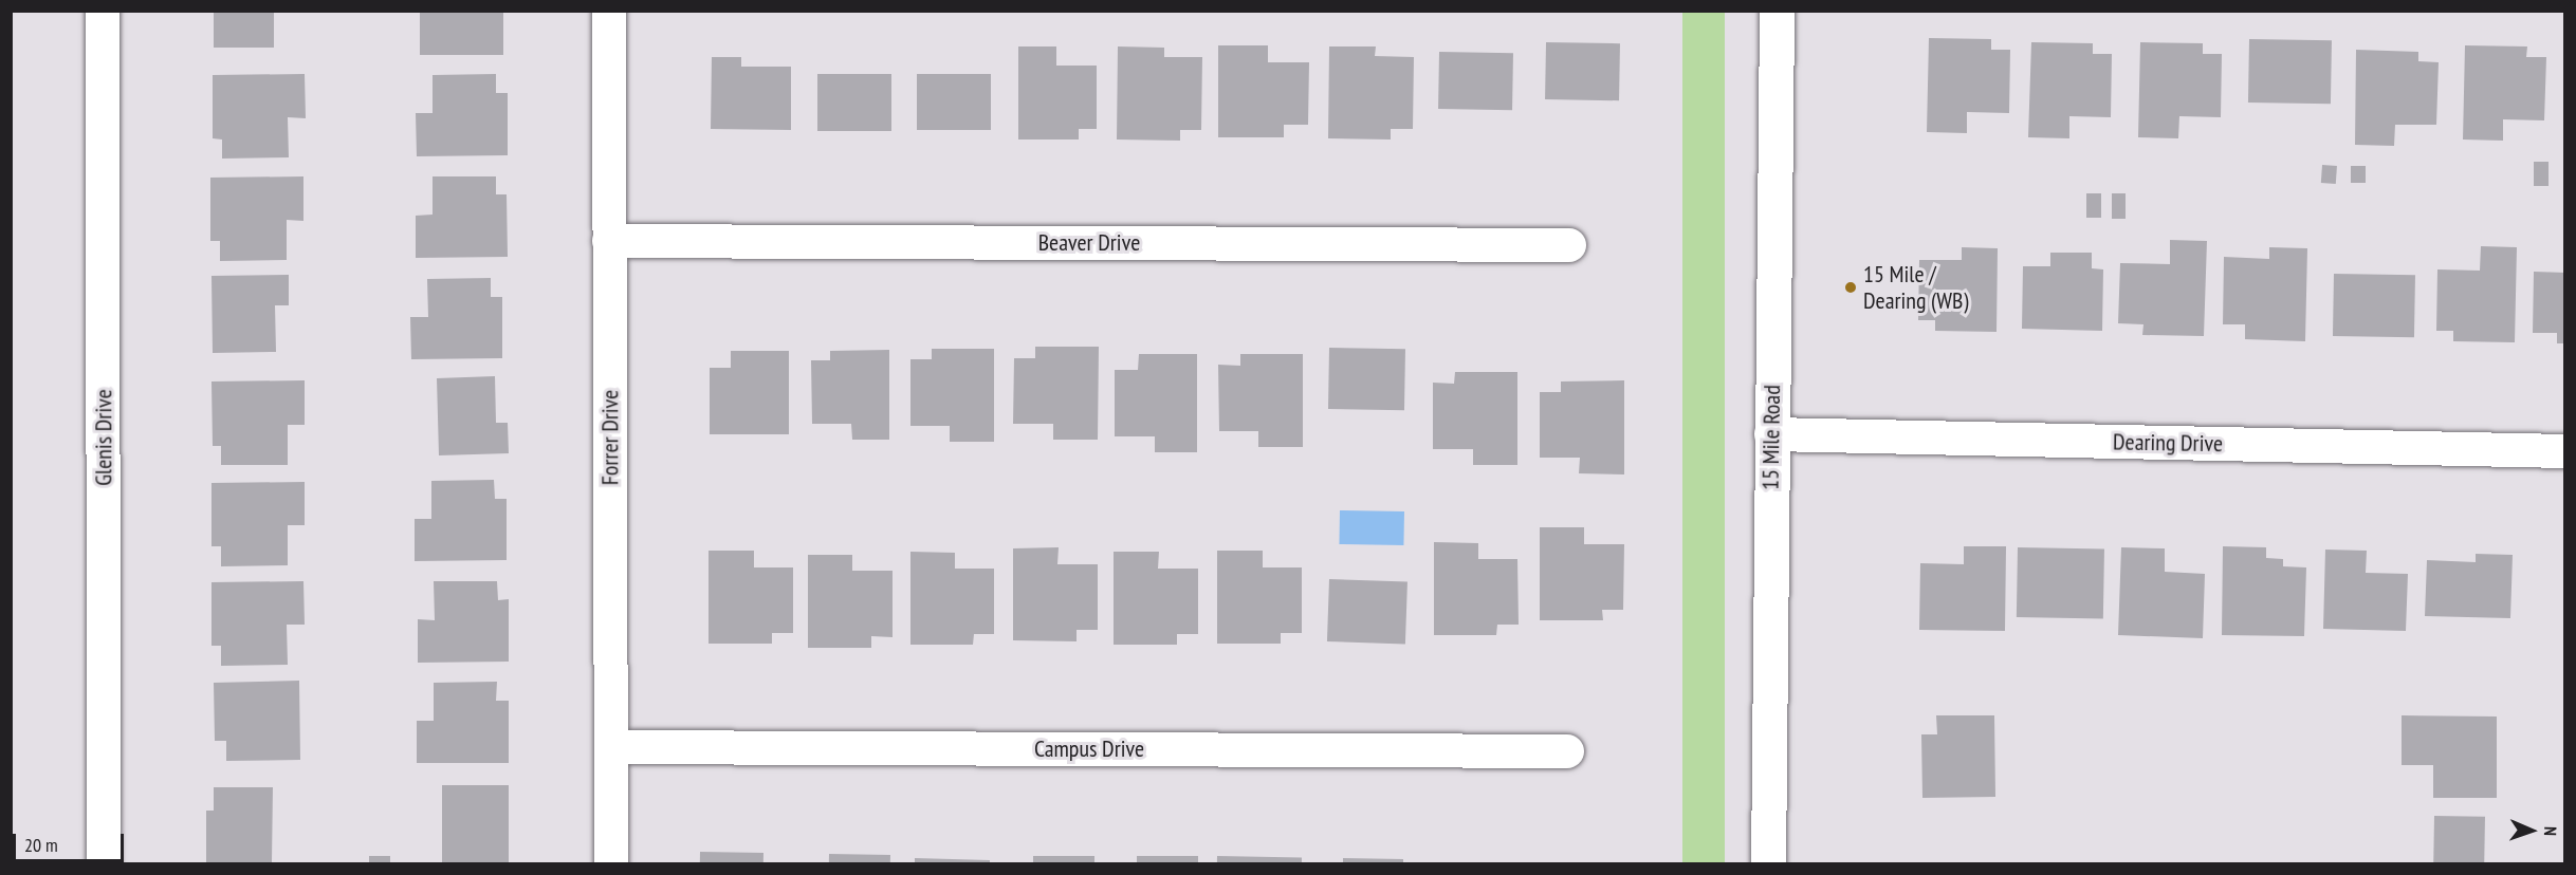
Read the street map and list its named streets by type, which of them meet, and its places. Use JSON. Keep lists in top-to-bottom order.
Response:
{
  "streets": {
    "main road": ["15 Mile Road"],
    "street": [
      "Beaver Drive",
      "Glenis Drive",
      "Forrer Drive",
      "Dearing Drive",
      "Campus Drive"
    ]
  },
  "crossings": [
    ["Beaver Drive", "Forrer Drive"],
    ["Forrer Drive", "Campus Drive"],
    ["15 Mile Road", "Dearing Drive"]
  ],
  "places": ["15 Mile / Dearing (WB)"],
  "scale_bar": "20 m",
  "north": "right"
}
